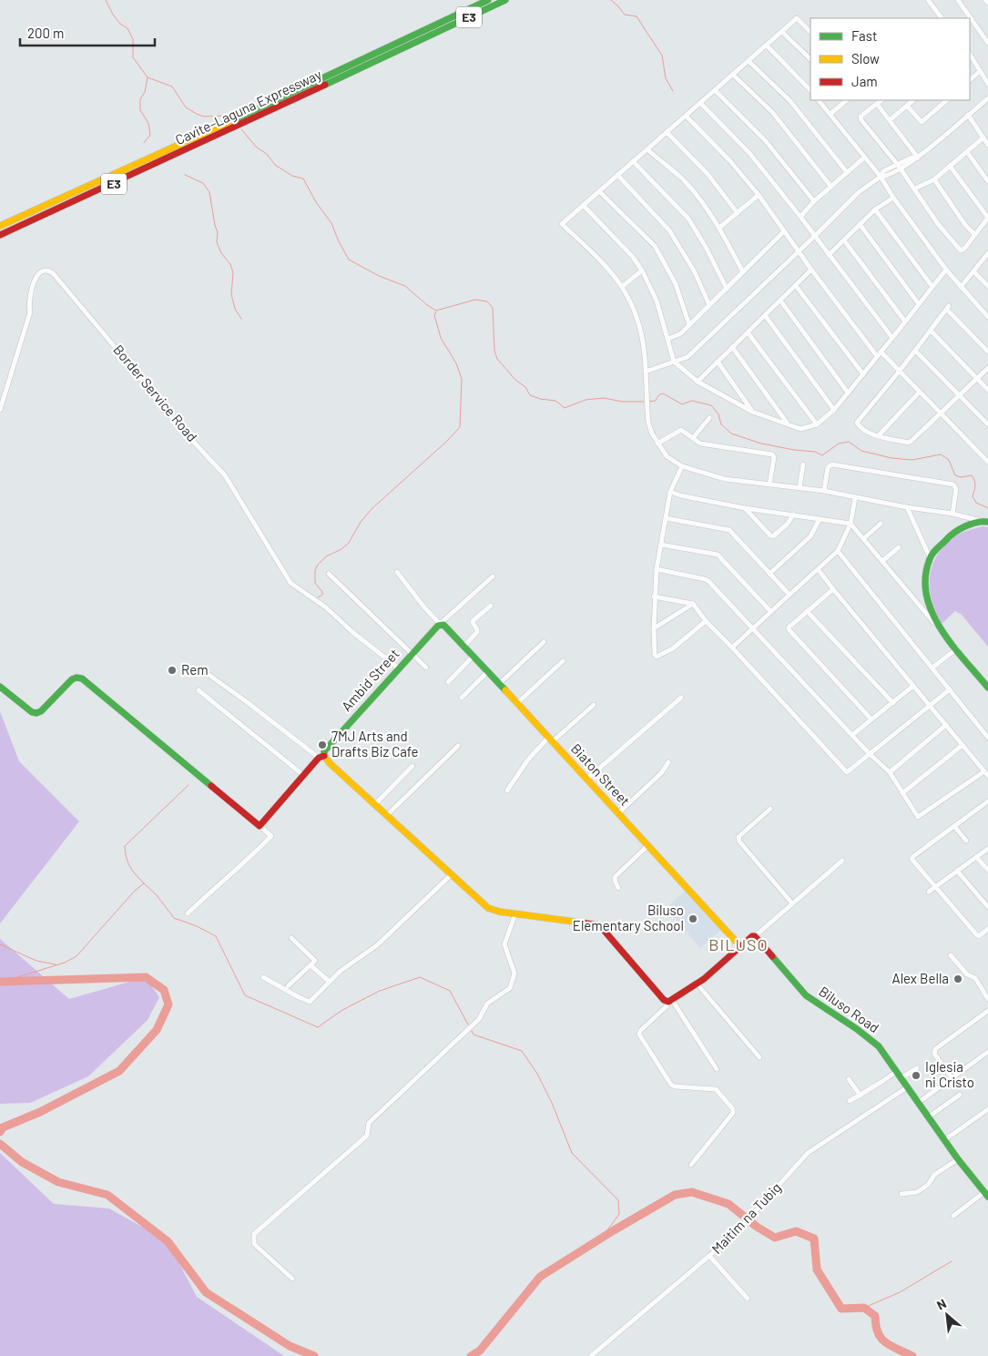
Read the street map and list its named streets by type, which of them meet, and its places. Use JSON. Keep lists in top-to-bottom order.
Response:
{
  "streets": {
    "main road": [
      "E3",
      "Cavite–Laguna Expressway",
      "Ambid Street",
      "Biaton Street",
      "Biluso Road"
    ],
    "street": ["Border Service Road", "Maitim na Tubig"]
  },
  "crossings": [
    ["Border Service Road", "Ambid Street"],
    ["Ambid Street", "Biaton Street"],
    ["Biluso Road", "Maitim na Tubig"]
  ],
  "districts": ["BILUSO"],
  "places": [
    "Rem",
    "7MJ Arts and Drafts Biz Cafe",
    "Biluso Elementary School",
    "Alex Bella",
    "Iglesia ni Cristo"
  ],
  "legend": ["Fast", "Slow", "Jam"],
  "scale_bar": "200 m",
  "north": "top left"
}
